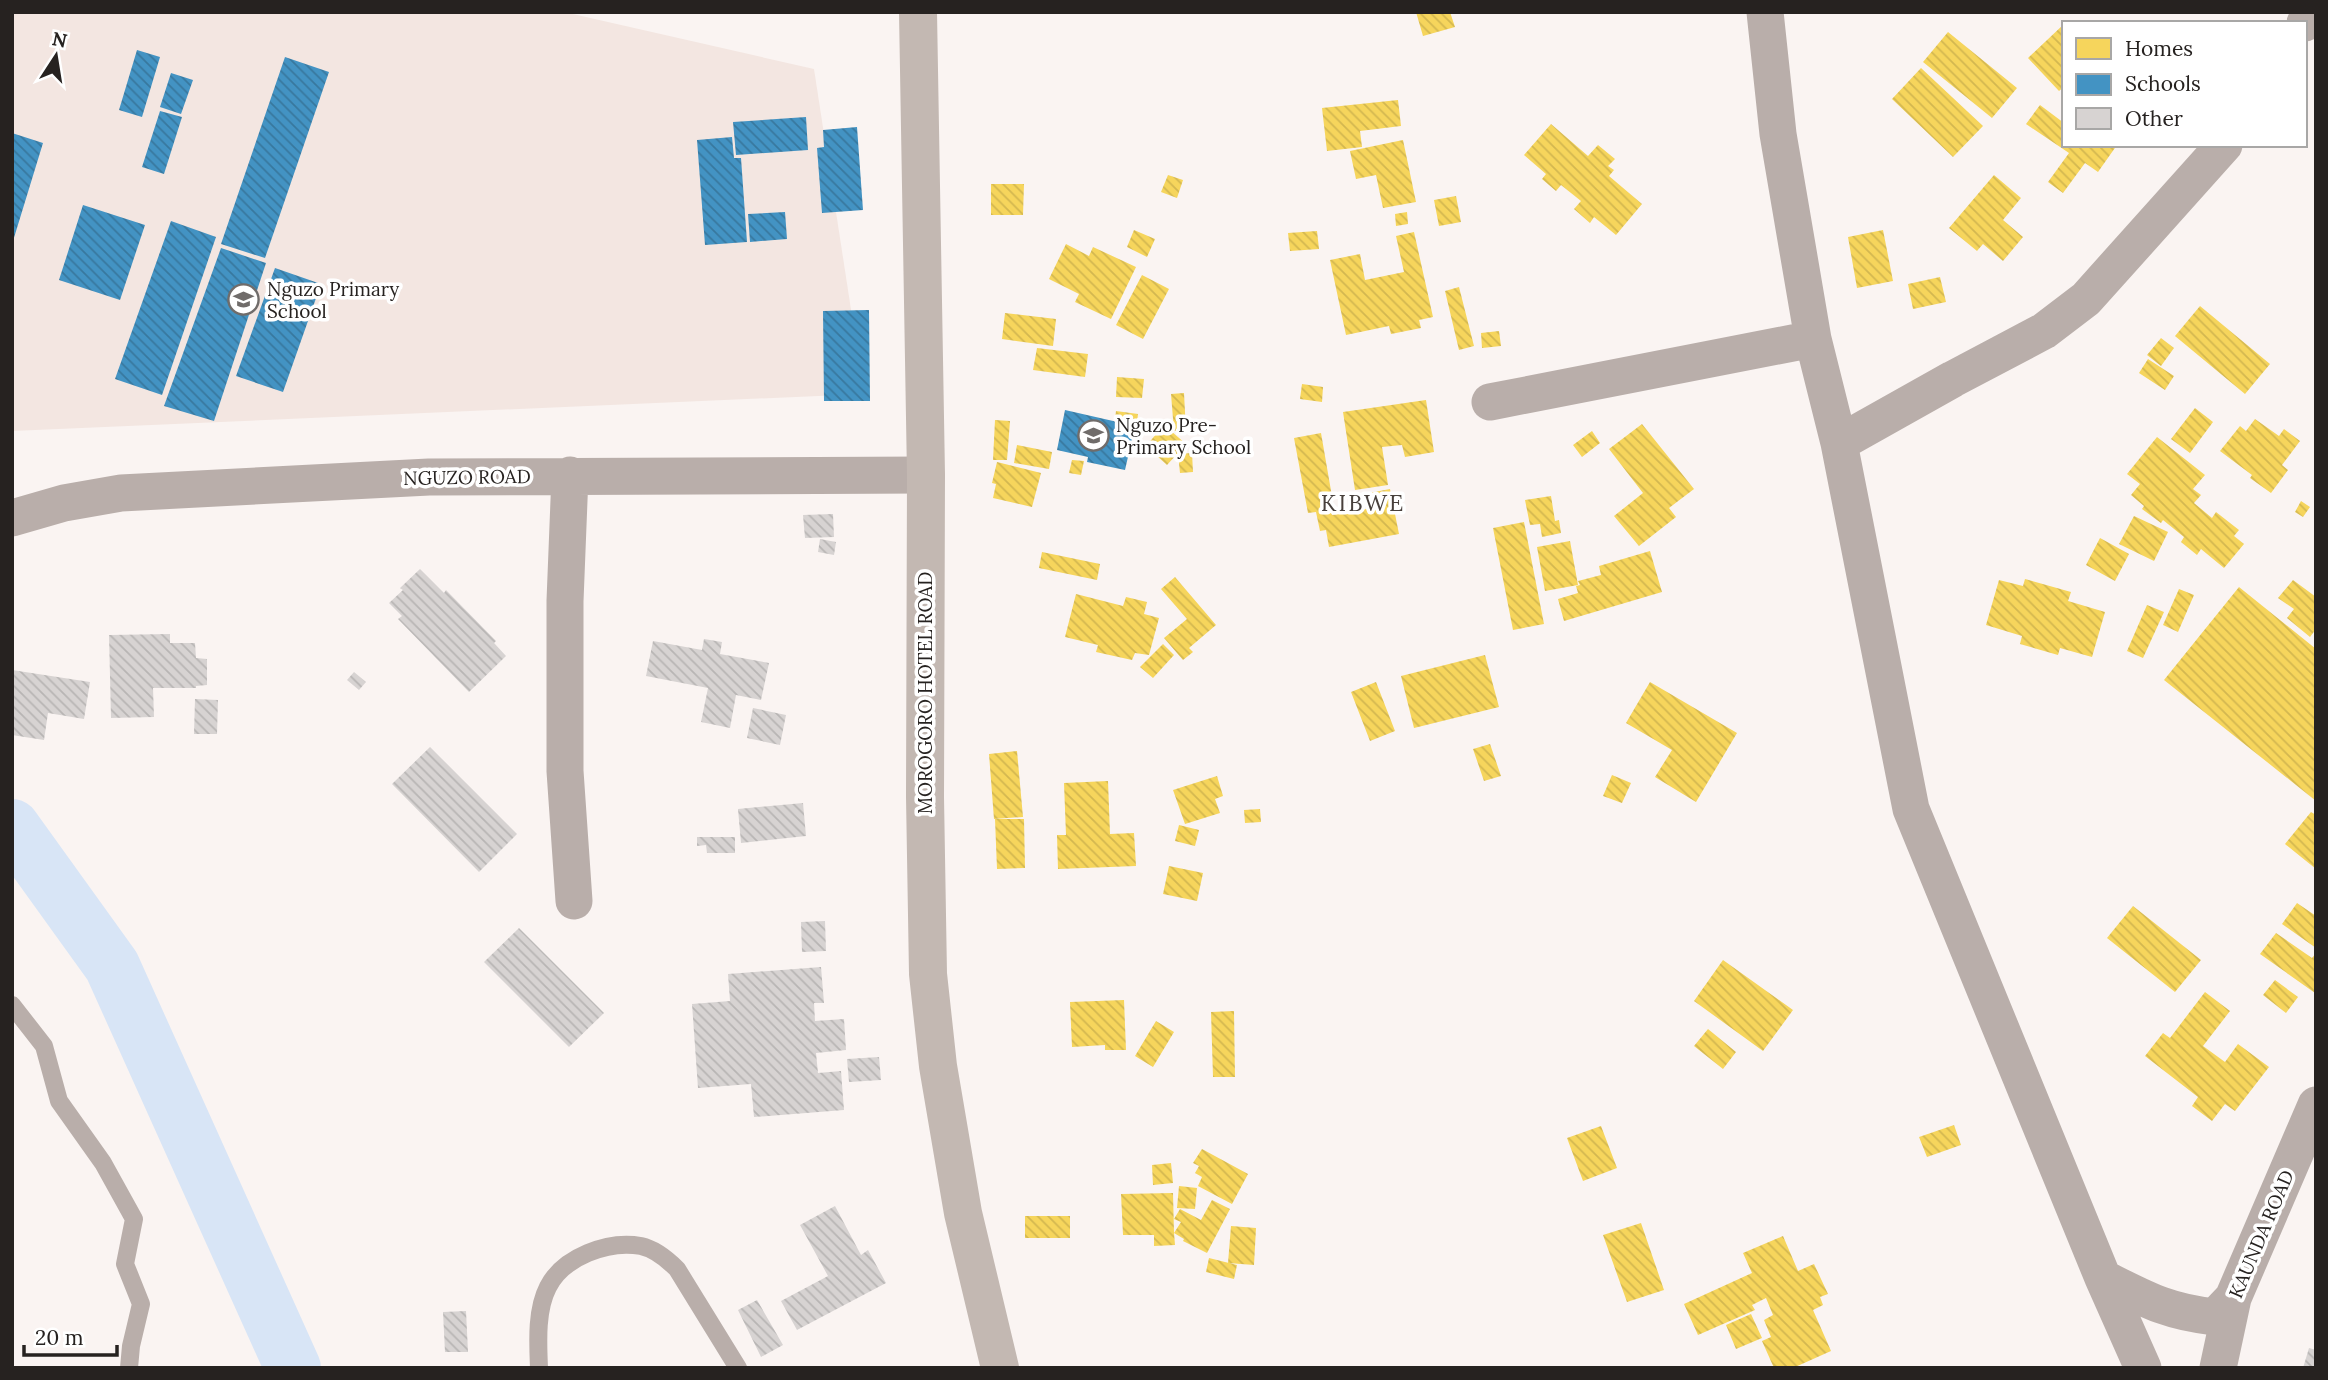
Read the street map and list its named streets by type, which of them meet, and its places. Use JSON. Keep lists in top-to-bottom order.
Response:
{
  "streets": {
    "street": ["NGUZO ROAD", "MOROGORO HOTEL ROAD", "KAUNDA ROAD"]
  },
  "crossings": [
    ["NGUZO ROAD", "MOROGORO HOTEL ROAD"]
  ],
  "districts": ["KIBWE"],
  "places": {
    "school or university": ["Nguzo Primary School", "Nguzo Pre- Primary School"]
  },
  "legend": ["Homes", "Schools", "Other"],
  "scale_bar": "20 m",
  "north": "top"
}
